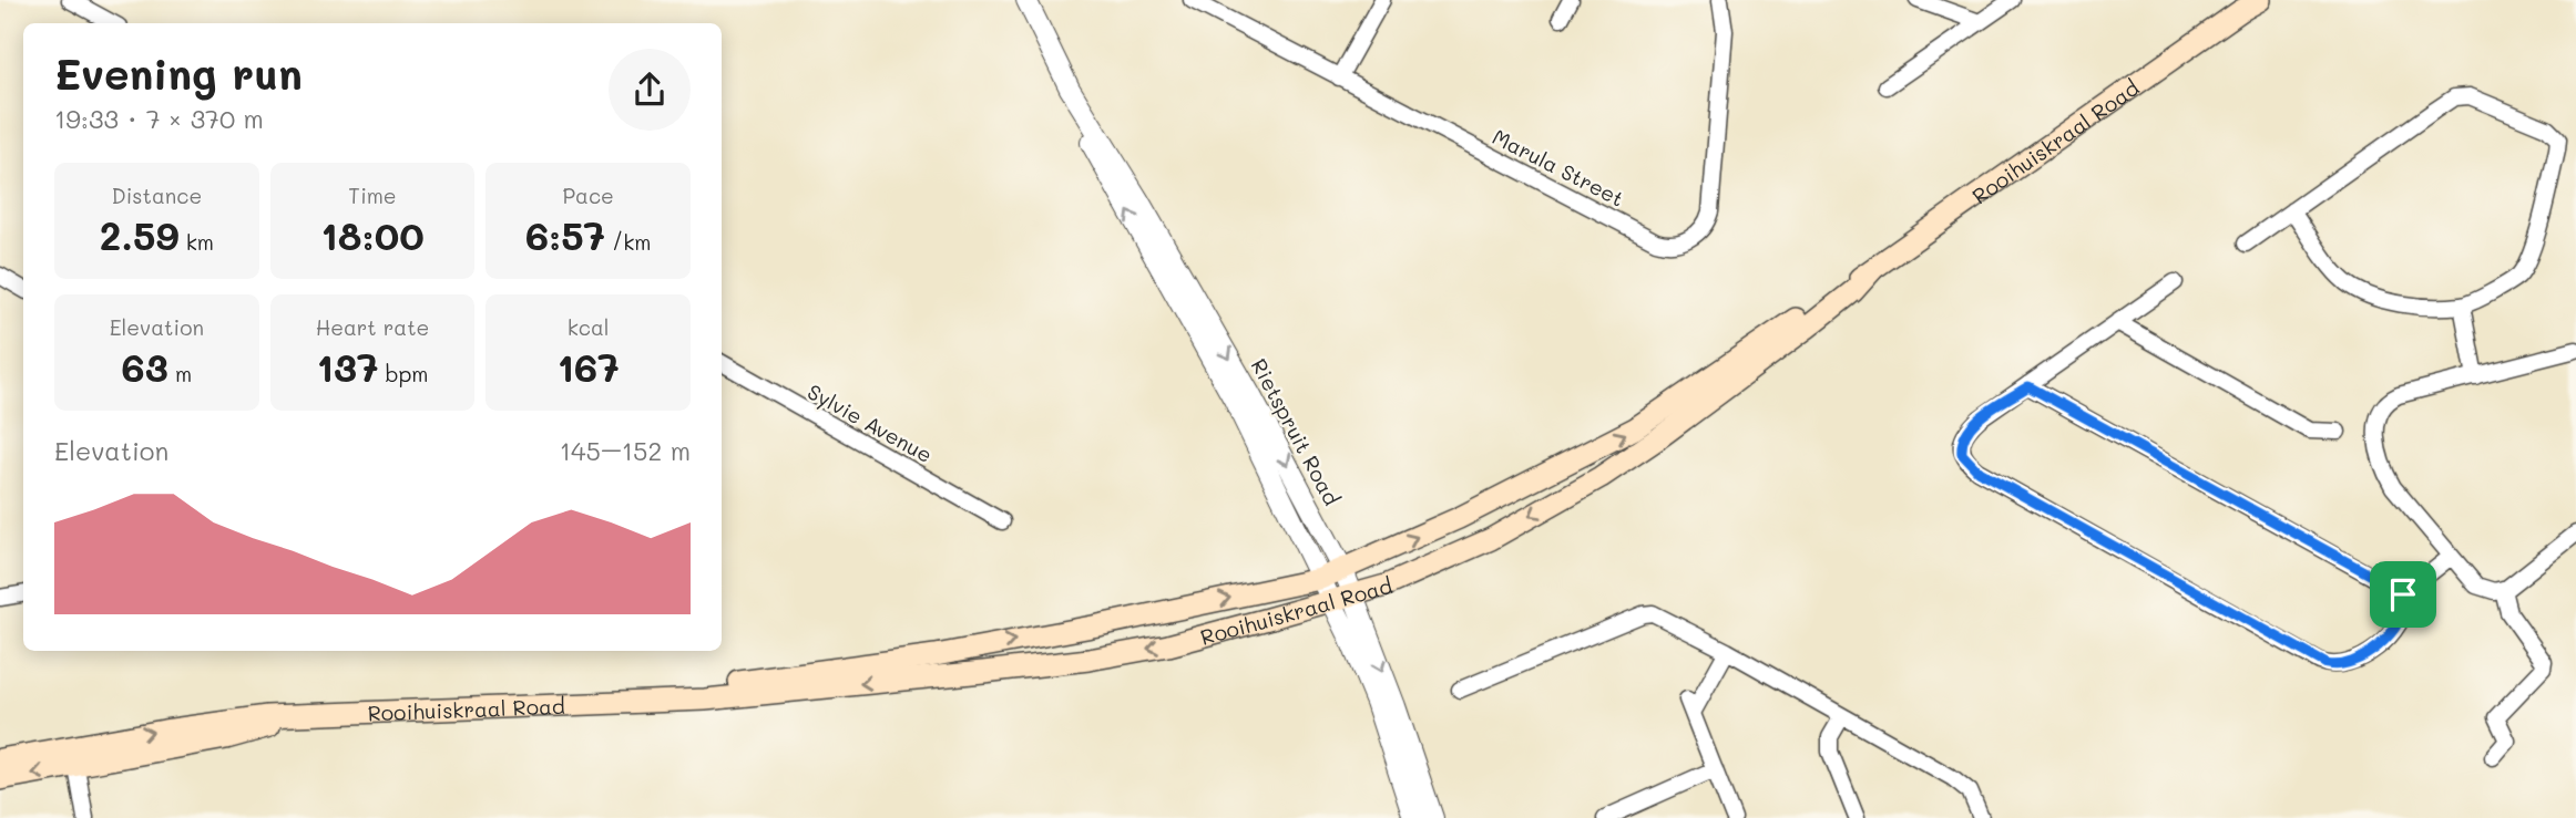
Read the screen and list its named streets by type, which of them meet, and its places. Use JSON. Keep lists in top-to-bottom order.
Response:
{
  "streets": {
    "main road": ["Rooihuiskraal Road"],
    "street": ["Marula Street", "Sylvie Avenue", "Rietspruit Road"]
  },
  "crossings": [
    ["Rooihuiskraal Road", "Rietspruit Road"]
  ],
  "page": {
    "heading": ["Evening run", "19:33 · 7 × 370 m"],
    "stats": [
      ["Distance", "2.59 km"],
      ["Time", "18:00"],
      ["Pace", "6:57 /km"],
      ["Elevation", "63 m"],
      ["Heart rate", "137 bpm"],
      ["kcal", "167"]
    ],
    "chart": ["Elevation", "145–152 m"]
  }
}
